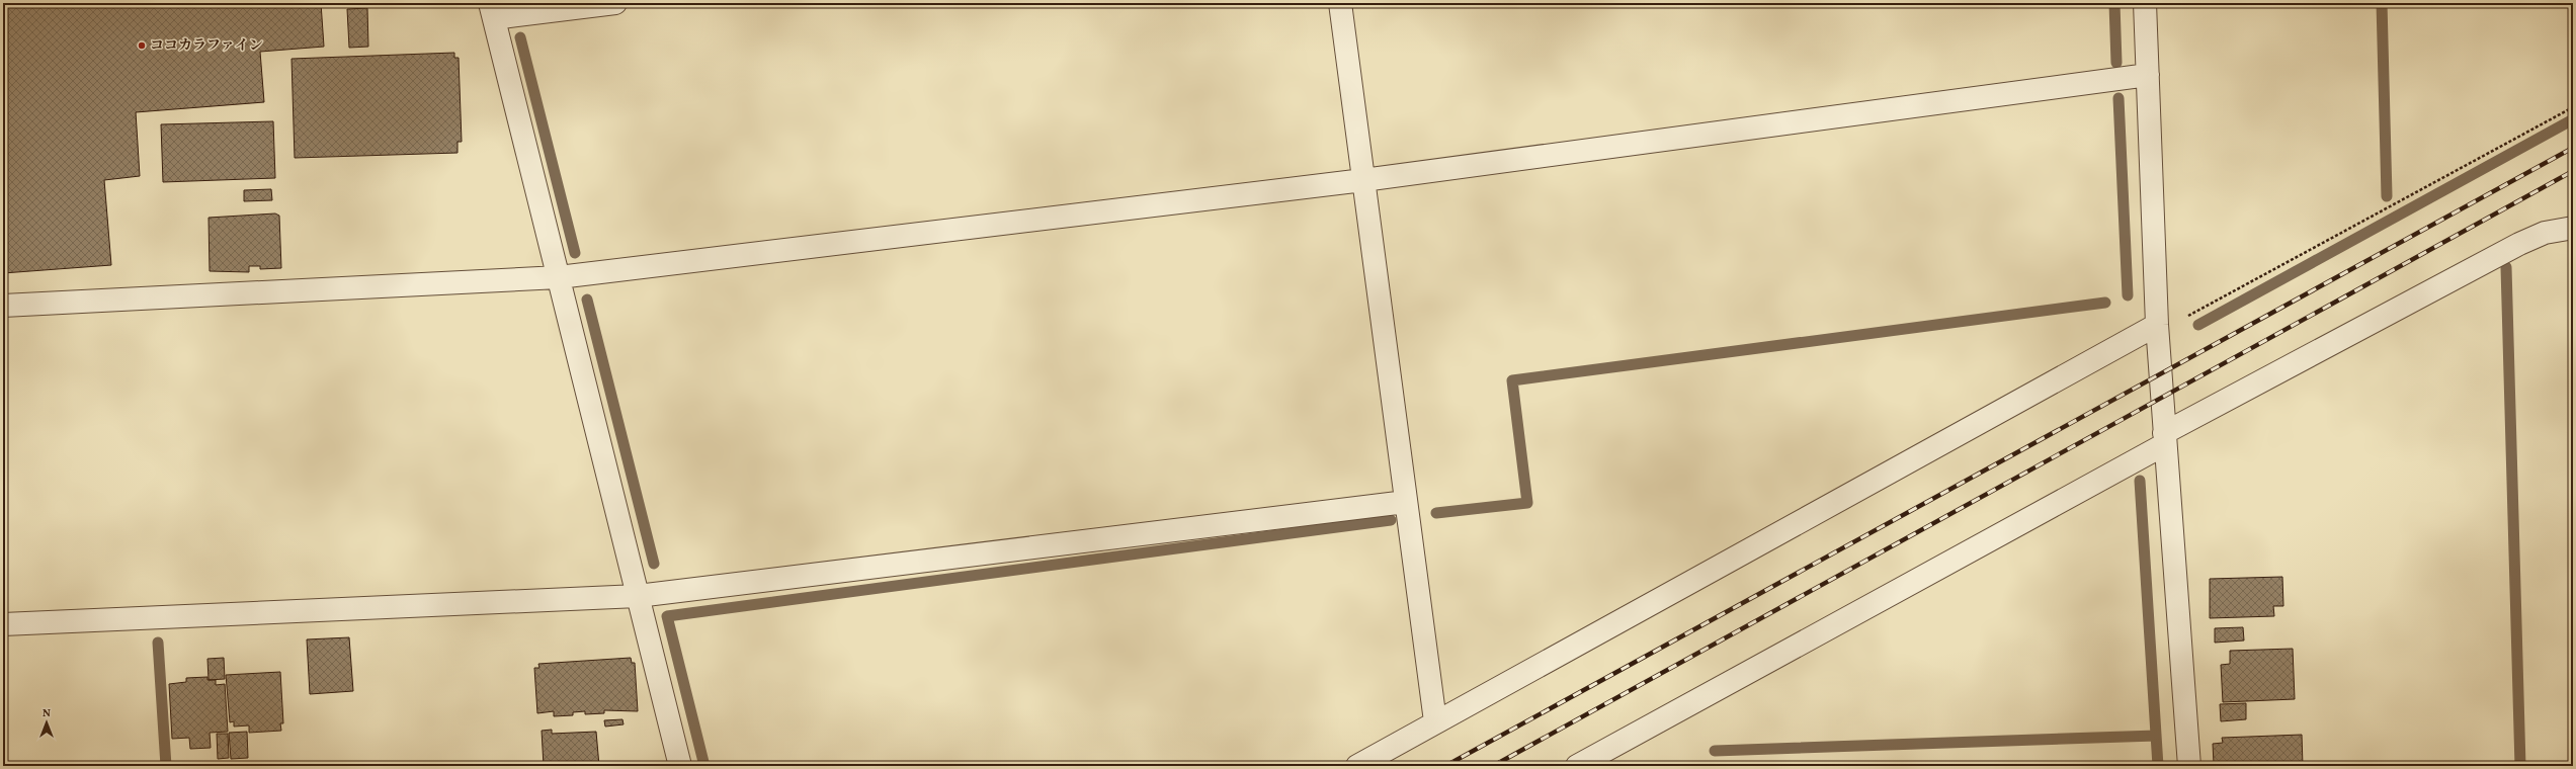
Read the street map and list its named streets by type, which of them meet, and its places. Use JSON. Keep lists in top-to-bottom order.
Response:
{
  "places": ["ココカラファイン"],
  "north": "top"
}
